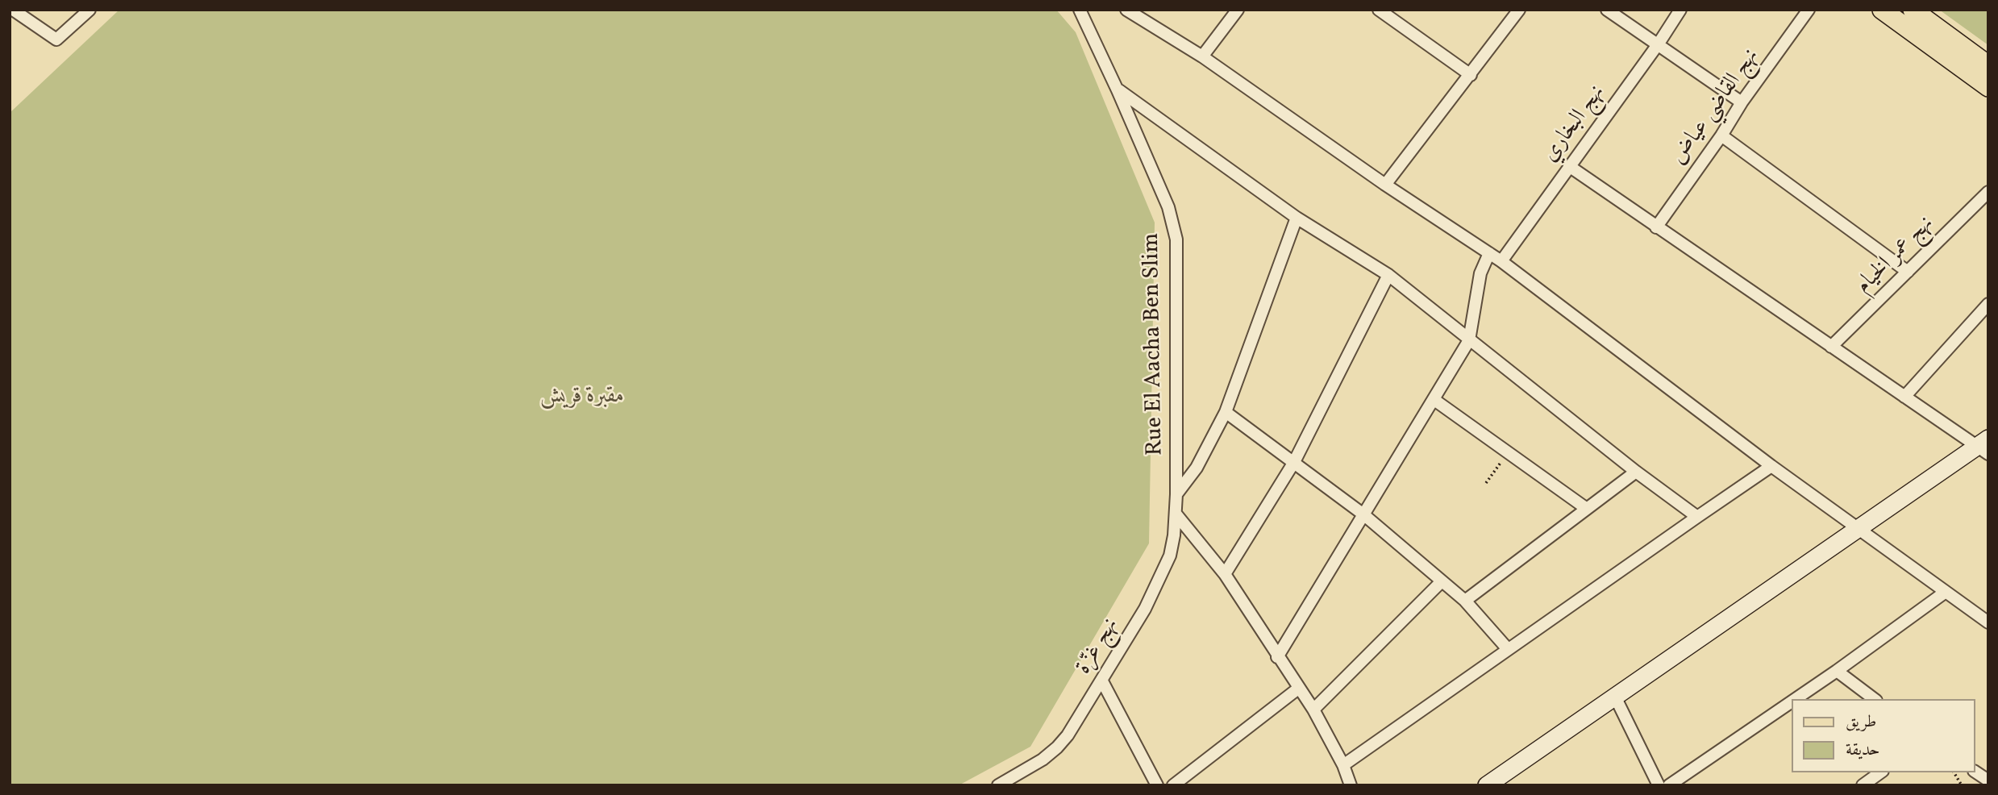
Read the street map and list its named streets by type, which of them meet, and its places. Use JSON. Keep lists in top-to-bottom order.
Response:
{
  "streets": {
    "street": [
      "نهج القاضي عياض",
      "نهج البخاري",
      "نهج عمر الخيام",
      "Rue El Aacha Ben Slim",
      "نهج غزّة"
    ]
  },
  "crossings": [
    ["Rue El Aacha Ben Slim", "نهج غزّة"]
  ],
  "parks": ["مقبرة قريش"],
  "legend": ["طريق", "حديقة"]
}
